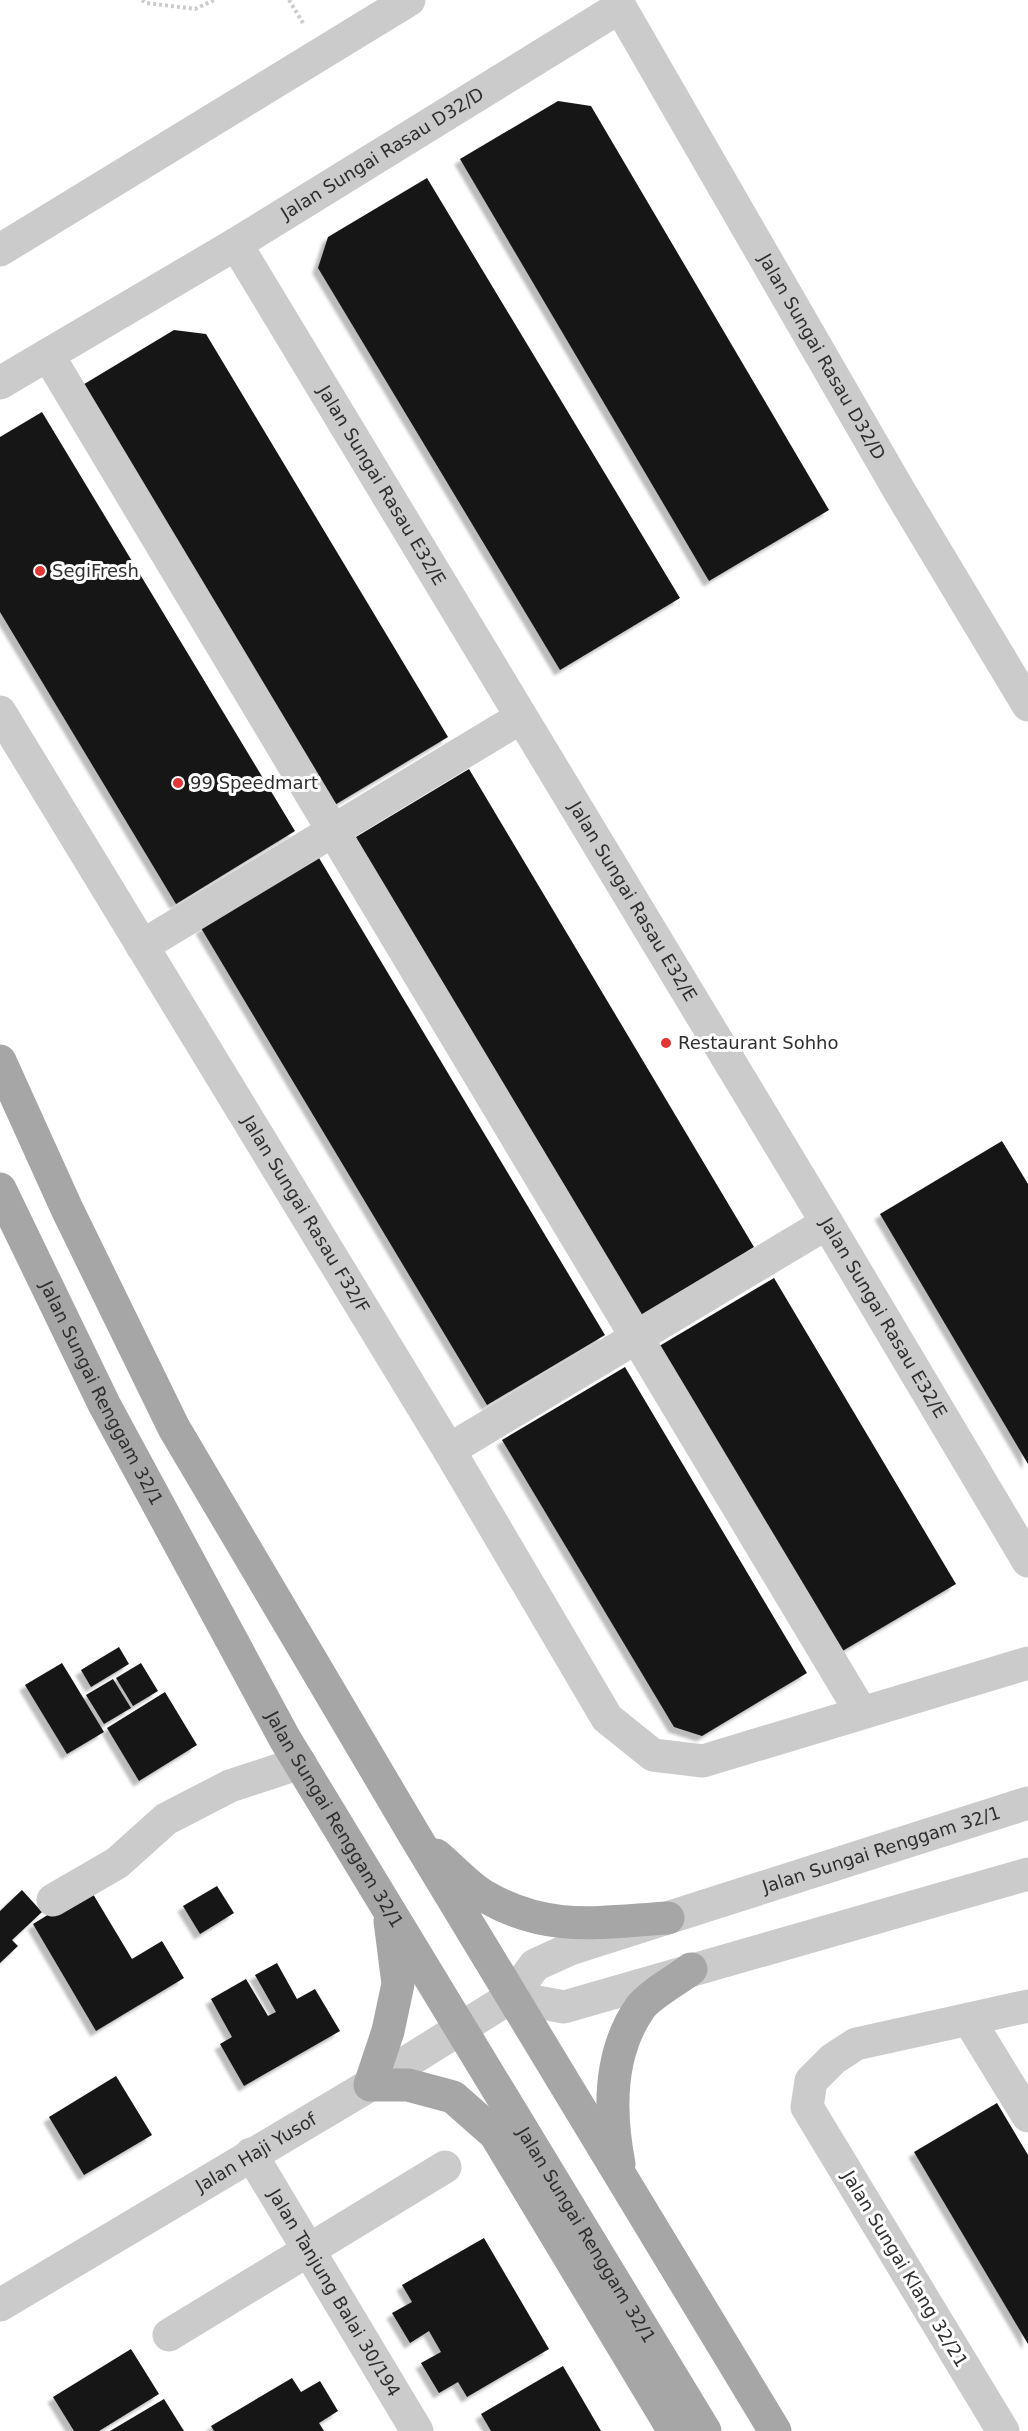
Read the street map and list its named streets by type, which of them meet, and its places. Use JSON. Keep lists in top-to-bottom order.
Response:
{
  "streets": {
    "main road": ["Jalan Sungai Renggam 32/1"],
    "street": [
      "Jalan Sungai Rasau D32/D",
      "Jalan Sungai Rasau E32/E",
      "Jalan Sungai Rasau F32/F",
      "Jalan Haji Yusof",
      "Jalan Sungai Klang 32/21",
      "Jalan Tanjung Balai 30/194"
    ]
  },
  "crossings": [
    ["Jalan Sungai Rasau D32/D", "Jalan Sungai Rasau E32/E"],
    ["Jalan Sungai Renggam 32/1", "Jalan Haji Yusof"],
    ["Jalan Haji Yusof", "Jalan Tanjung Balai 30/194"]
  ],
  "places": ["SegiFresh", "99 Speedmart", "Restaurant Sohho"]
}
